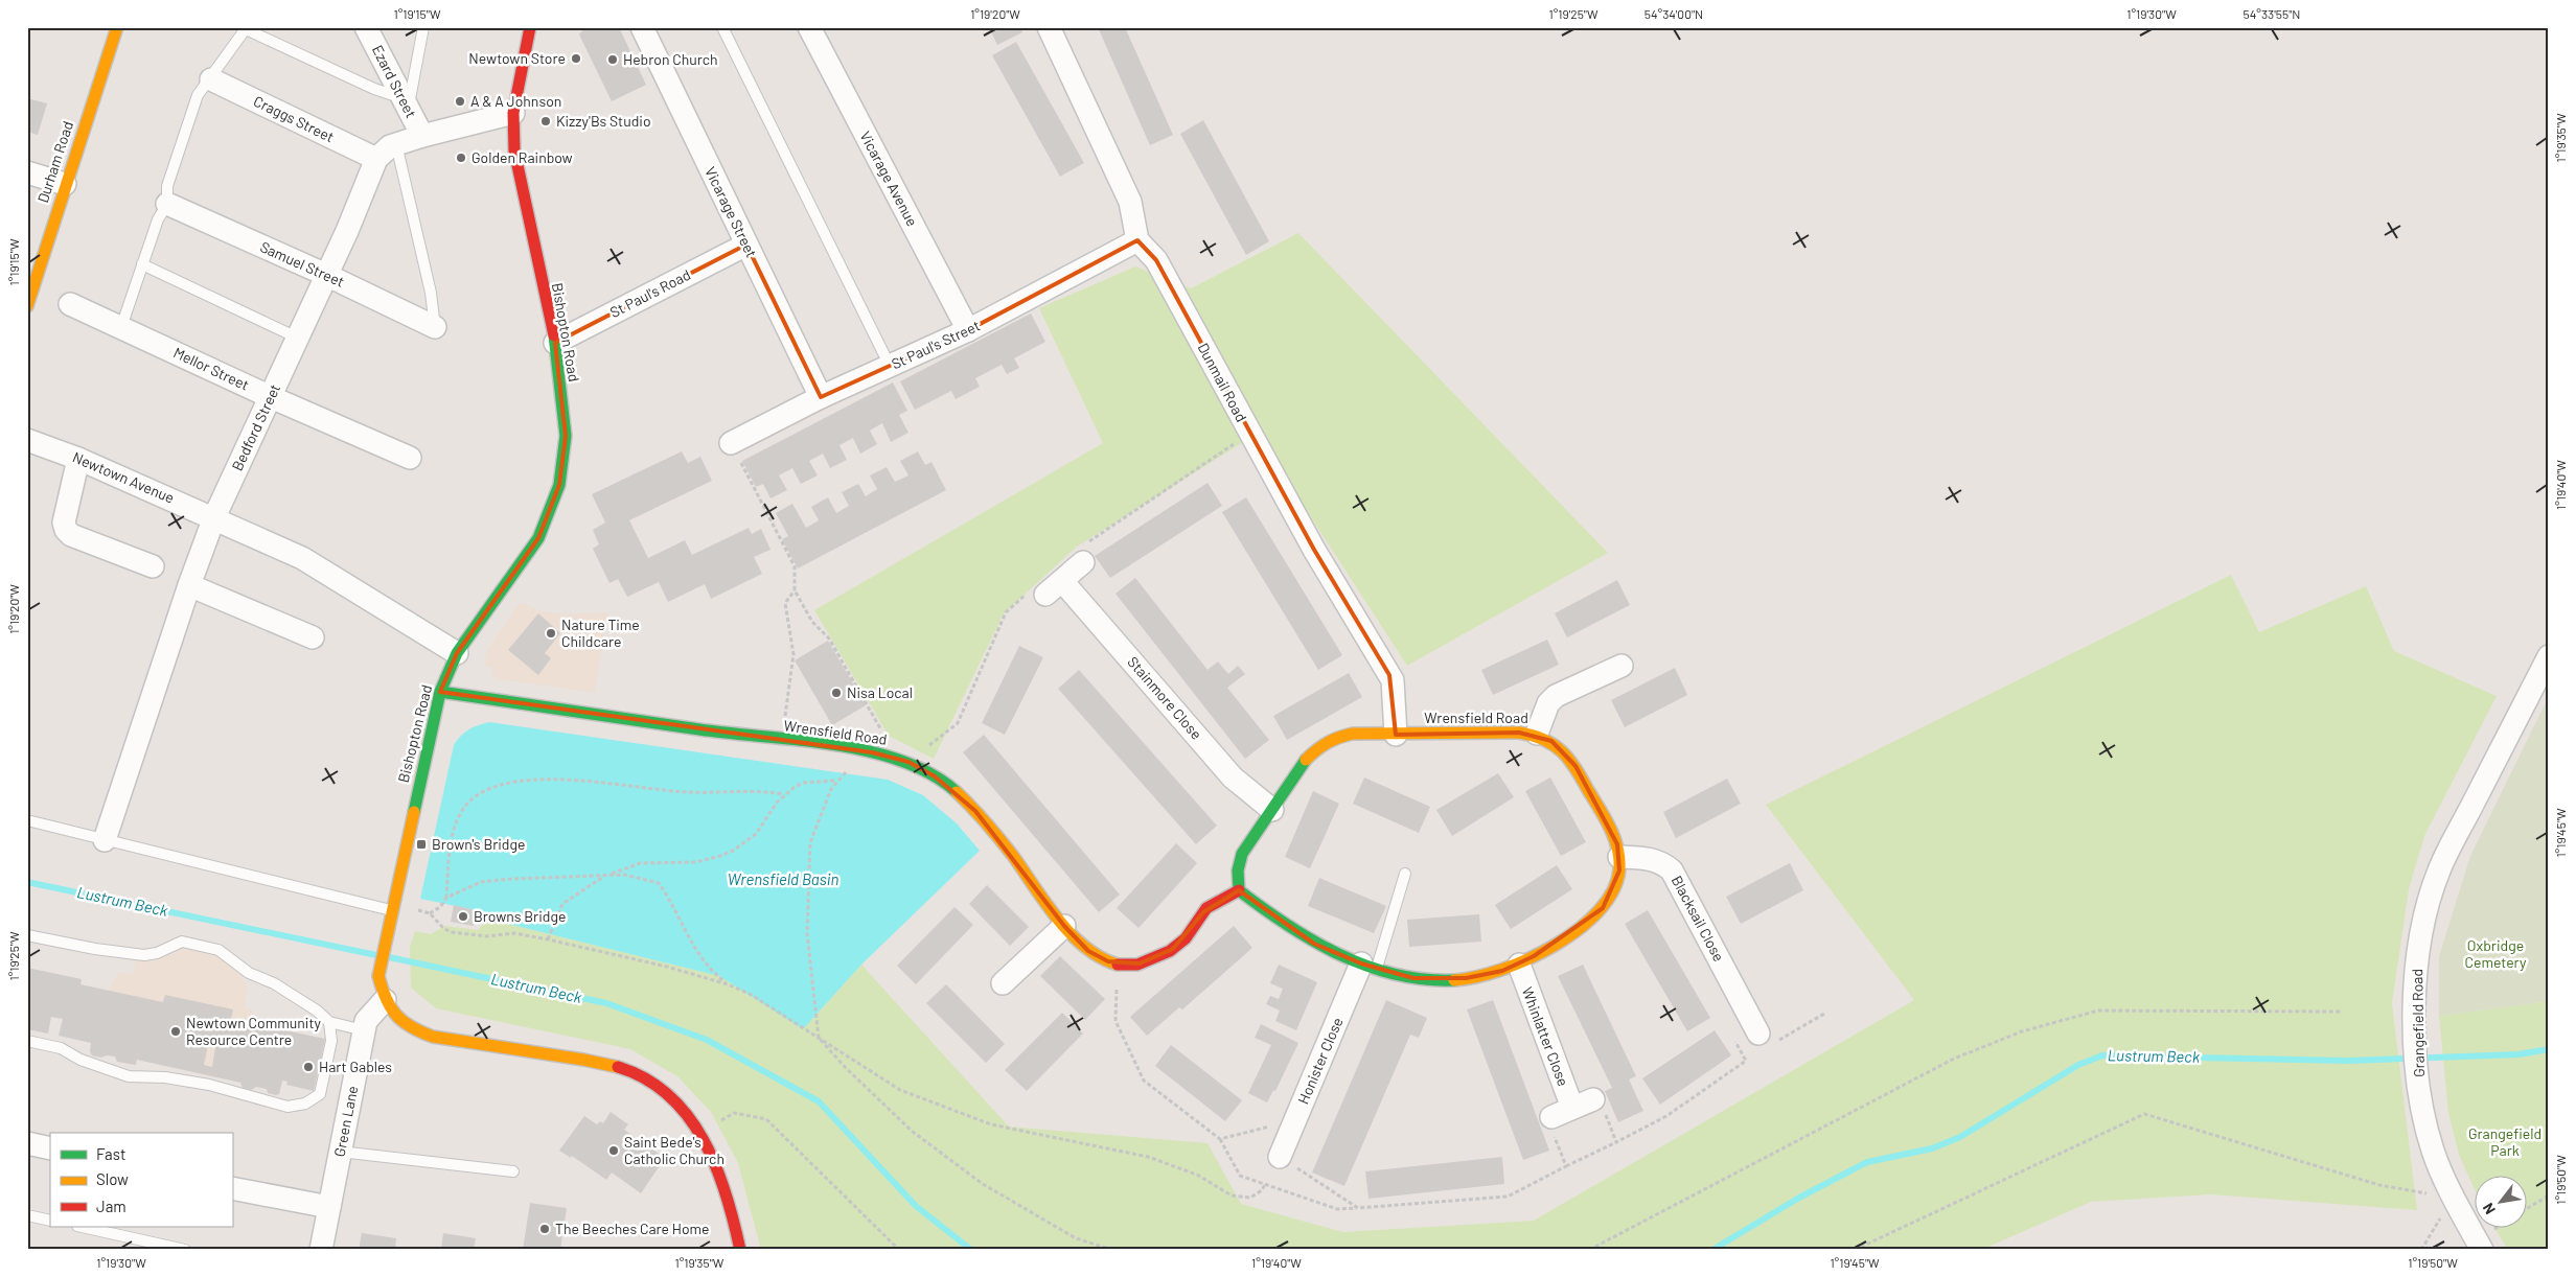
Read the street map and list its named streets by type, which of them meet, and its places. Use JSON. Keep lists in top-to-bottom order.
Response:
{
  "streets": {
    "street": [
      "Ezard Street",
      "Craggs Street",
      "Durham Road",
      "Vicarage Avenue",
      "Vicarage Street",
      "Samuel Street",
      "St Paul's Road",
      "Bishopton Road",
      "St Paul's Street",
      "Mellor Street",
      "Dunmail Road",
      "Bedford Street",
      "Newtown Avenue",
      "Stainmore Close",
      "Wrensfield Road",
      "Blacksail Close",
      "Grangefield Road",
      "Whinlatter Close",
      "Honister Close",
      "Green Lane"
    ]
  },
  "crossings": [
    ["Craggs Street", "Bedford Street"],
    ["Vicarage Avenue", "St Paul's Street"],
    ["Vicarage Street", "St Paul's Road"],
    ["Vicarage Street", "St Paul's Street"],
    ["Samuel Street", "Bedford Street"],
    ["St Paul's Road", "Bishopton Road"],
    ["Bishopton Road", "Newtown Avenue"],
    ["Bishopton Road", "Wrensfield Road"],
    ["Bishopton Road", "Green Lane"],
    ["St Paul's Street", "Dunmail Road"],
    ["Mellor Street", "Bedford Street"],
    ["Dunmail Road", "Wrensfield Road"],
    ["Bedford Street", "Newtown Avenue"],
    ["Stainmore Close", "Wrensfield Road"],
    ["Wrensfield Road", "Blacksail Close"],
    ["Wrensfield Road", "Whinlatter Close"],
    ["Wrensfield Road", "Honister Close"]
  ],
  "water": ["Wrensfield Basin", "Lustrum Beck"],
  "parks": ["Oxbridge Cemetery", "Grangefield Park"],
  "places": {
    "other": [
      "Newtown Store",
      "Hebron Church",
      "A & A Johnson",
      "Kizzy'Bs Studio",
      "Golden Rainbow",
      "Nature Time Childcare",
      "Nisa Local",
      "Browns Bridge",
      "Newtown Community Resource Centre",
      "Hart Gables",
      "Saint Bede's Catholic Church",
      "The Beeches Care Home"
    ],
    "transit": ["Brown's Bridge"]
  },
  "legend": ["Fast", "Slow", "Jam"],
  "north": "bottom left",
  "coordinates": [
    "1°19'15\"W",
    "1°19'20\"W",
    "1°19'25\"W",
    "54°34'00\"N",
    "1°19'30\"W",
    "54°33'55\"N",
    "1°19'35\"W",
    "1°19'40\"W",
    "1°19'45\"W",
    "1°19'50\"W"
  ]
}
